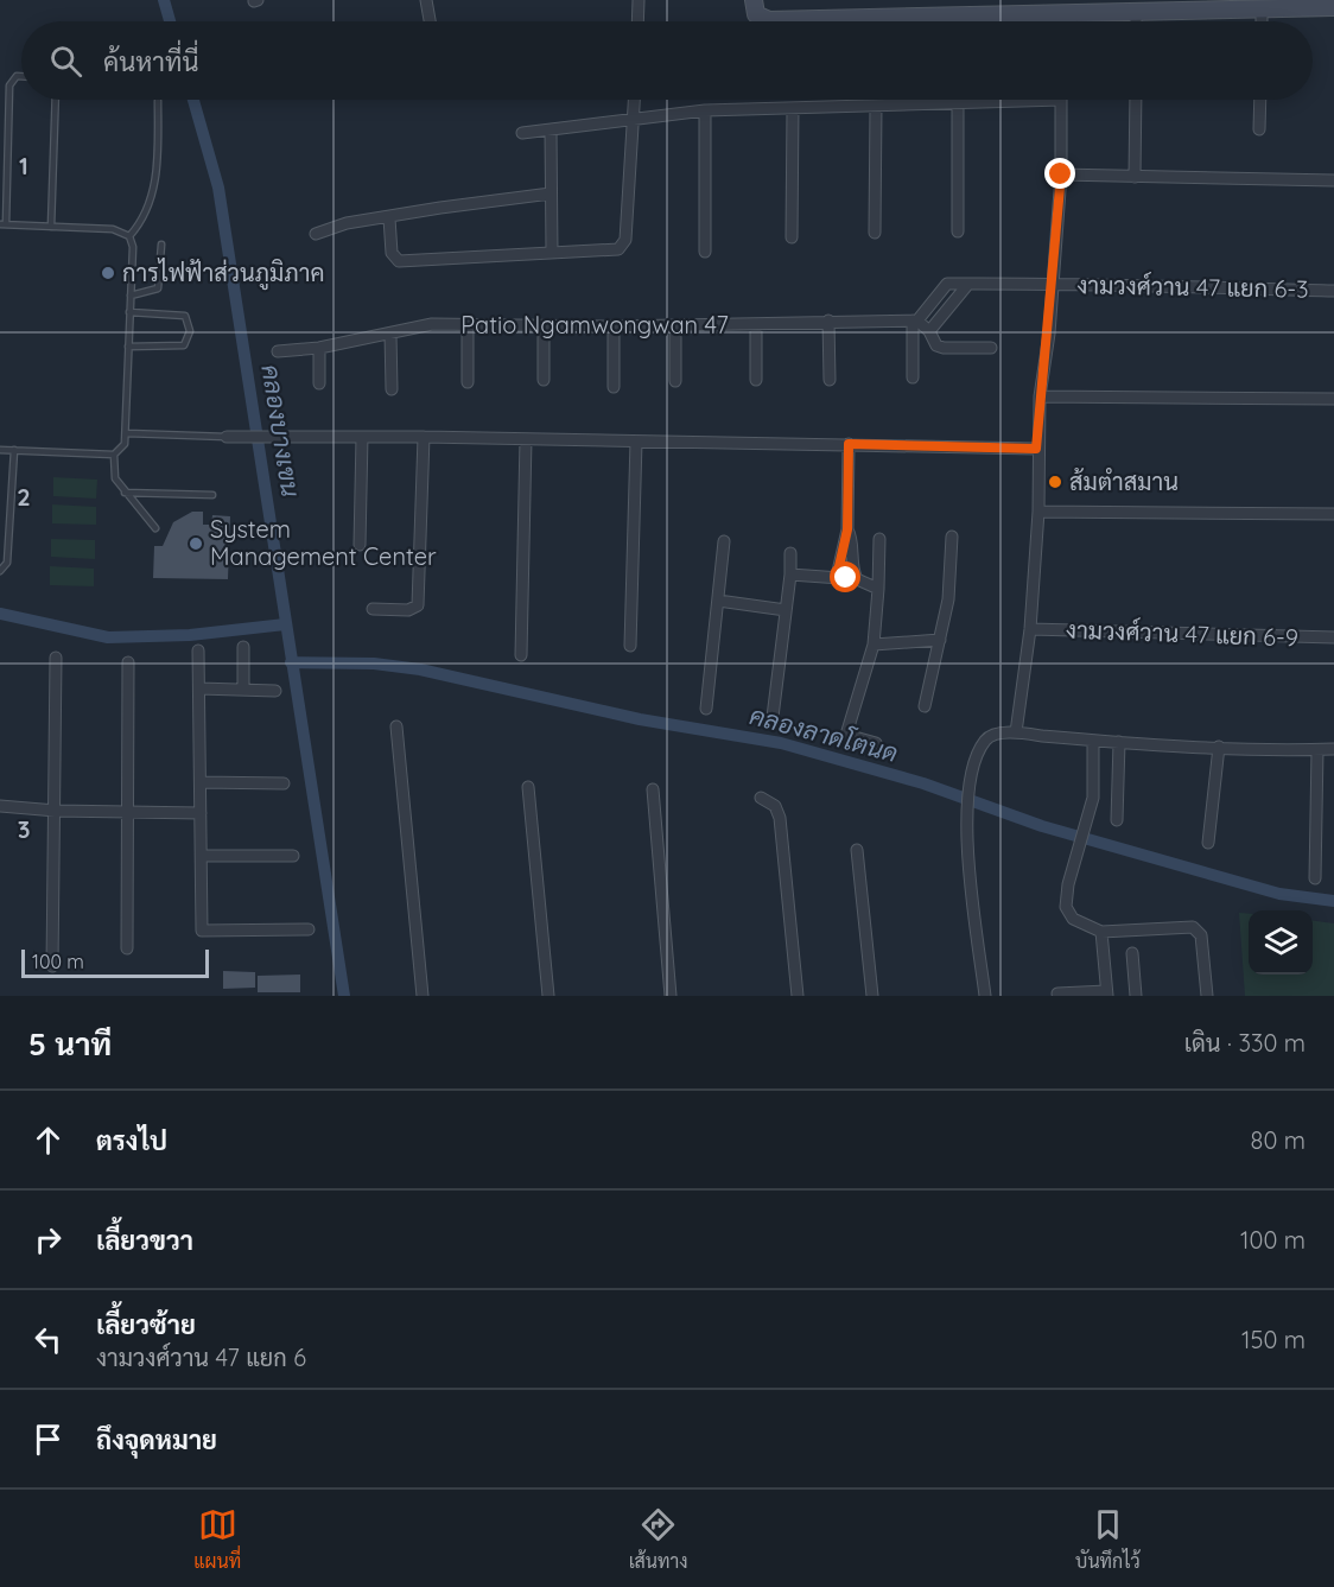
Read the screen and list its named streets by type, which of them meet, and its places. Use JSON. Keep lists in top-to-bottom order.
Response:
{
  "streets": {
    "street": ["งามวงศ์วาน 47 แยก 6-3", "Patio Ngamwongwan 47", "งามวงศ์วาน 47 แยก 6-9"]
  },
  "water": ["คลองบางเขน", "คลองลาดโตนด"],
  "places": ["การไฟฟ้าส่วนภูมิภาค", "ส้มตำสมาน", "System Management Center"],
  "scale_bar": "100 m",
  "page": {
    "search": "ค้นหาที่นี่",
    "scale": "100 m",
    "heading": ["5 นาที", "เดิน · 330 m"],
    "list": [
      ["ตรงไป", "80 m"],
      ["เลี้ยวขวา", "100 m"],
      ["เลี้ยวซ้าย", "งามวงศ์วาน 47 แยก 6", "150 m"],
      "ถึงจุดหมาย"
    ],
    "nav": ["แผนที่", "เส้นทาง", "บันทึกไว้"]
  },
  "grid": {
    "rows": ["1", "2", "3"]
  }
}
